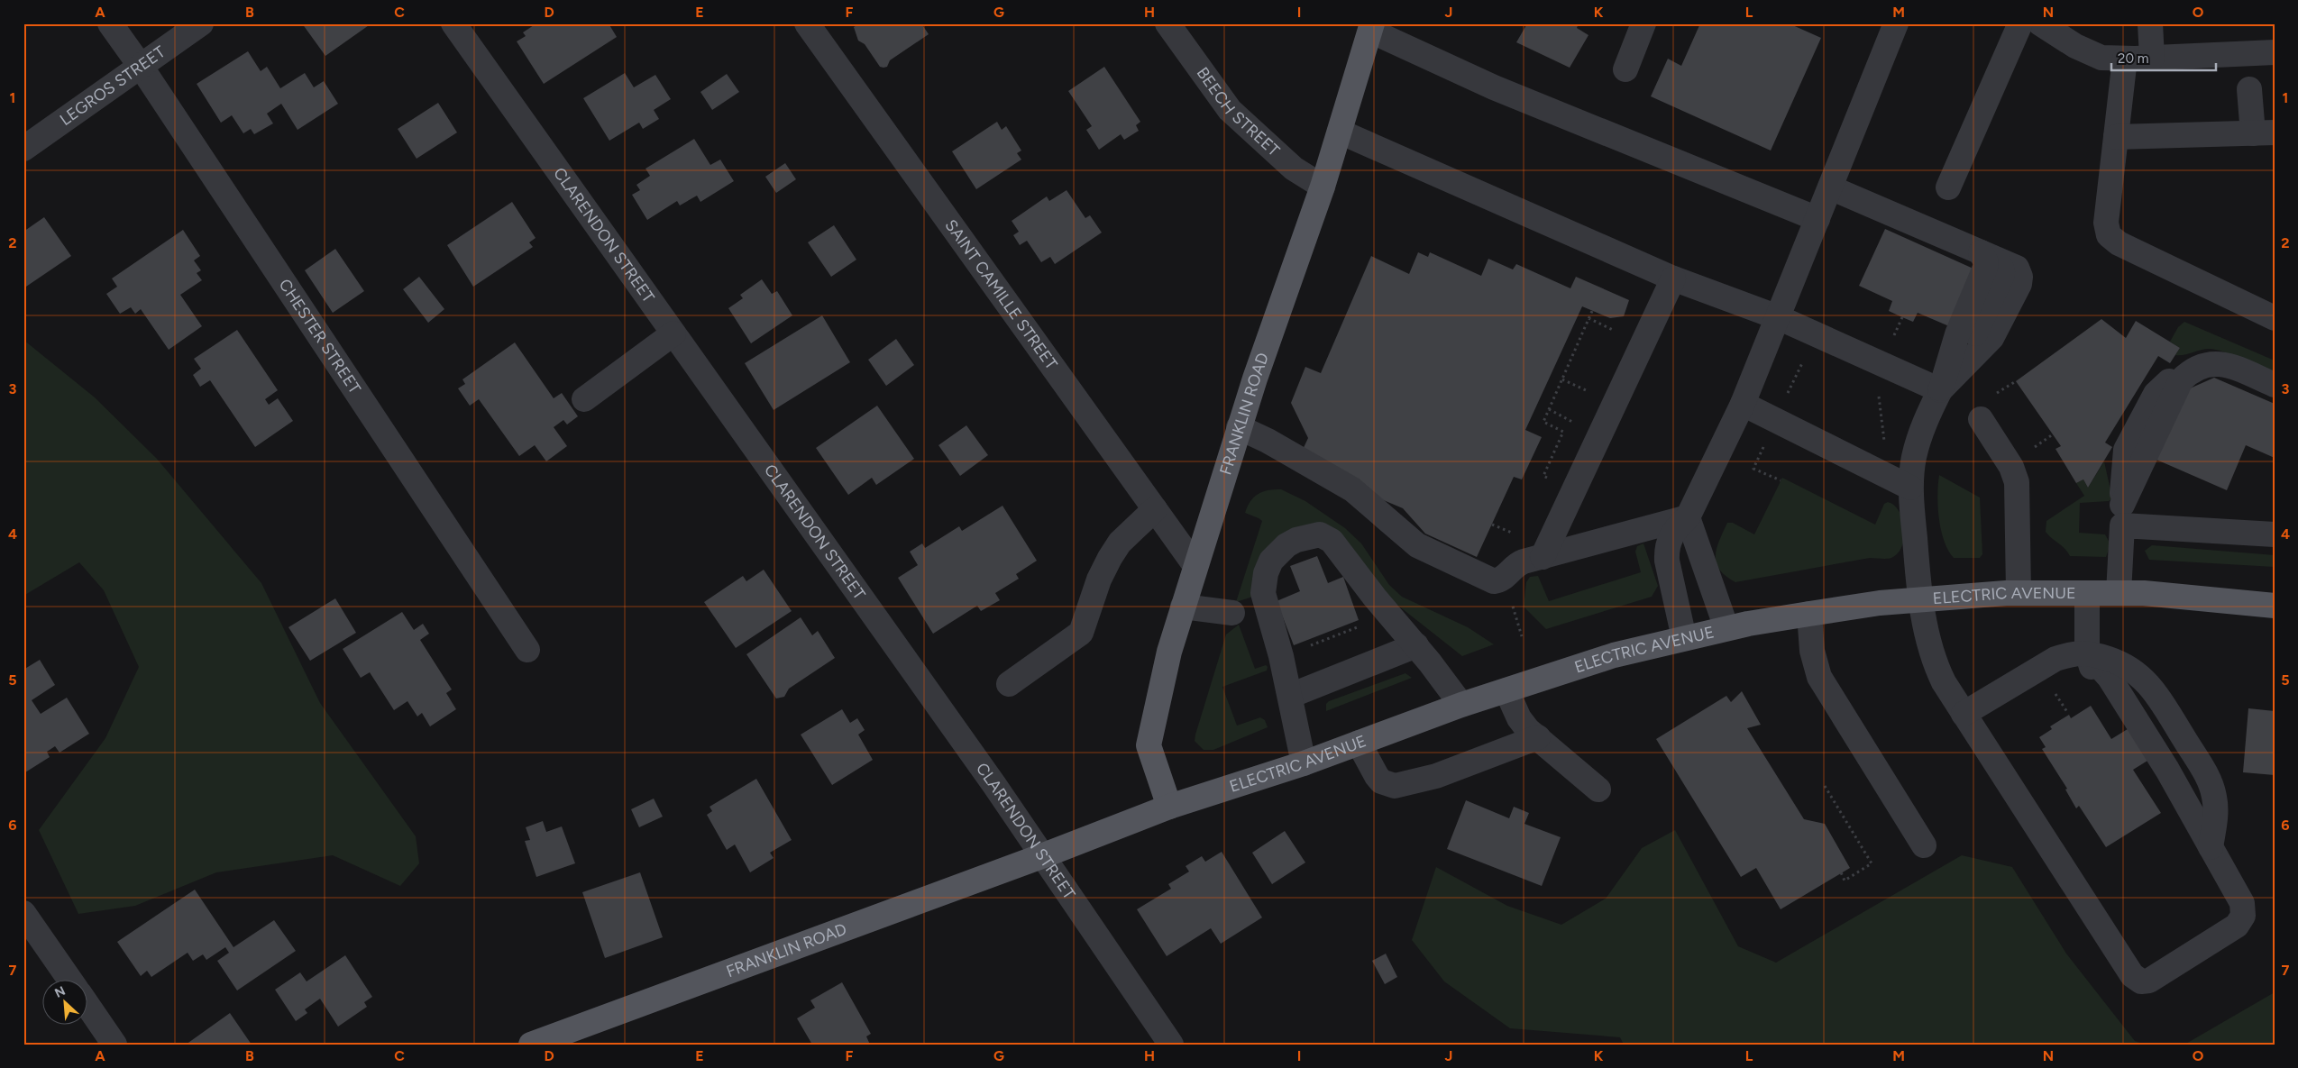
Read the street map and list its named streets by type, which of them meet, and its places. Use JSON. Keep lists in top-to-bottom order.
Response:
{
  "streets": {
    "main road": ["FRANKLIN ROAD", "ELECTRIC AVENUE"],
    "street": [
      "LEGROS STREET",
      "BEECH STREET",
      "CLARENDON STREET",
      "SAINT CAMILLE STREET",
      "CHESTER STREET"
    ]
  },
  "crossings": [
    ["LEGROS STREET", "CHESTER STREET"],
    ["BEECH STREET", "FRANKLIN ROAD"],
    ["CLARENDON STREET", "FRANKLIN ROAD"],
    ["CLARENDON STREET", "ELECTRIC AVENUE"],
    ["SAINT CAMILLE STREET", "FRANKLIN ROAD"],
    ["FRANKLIN ROAD", "ELECTRIC AVENUE"]
  ],
  "scale_bar": "20 m",
  "north": "top left",
  "grid": {
    "columns": [
      "A",
      "B",
      "C",
      "D",
      "E",
      "F",
      "G",
      "H",
      "I",
      "J",
      "K",
      "L",
      "M",
      "N",
      "O"
    ],
    "rows": [
      "1",
      "2",
      "3",
      "4",
      "5",
      "6",
      "7"
    ]
  }
}
